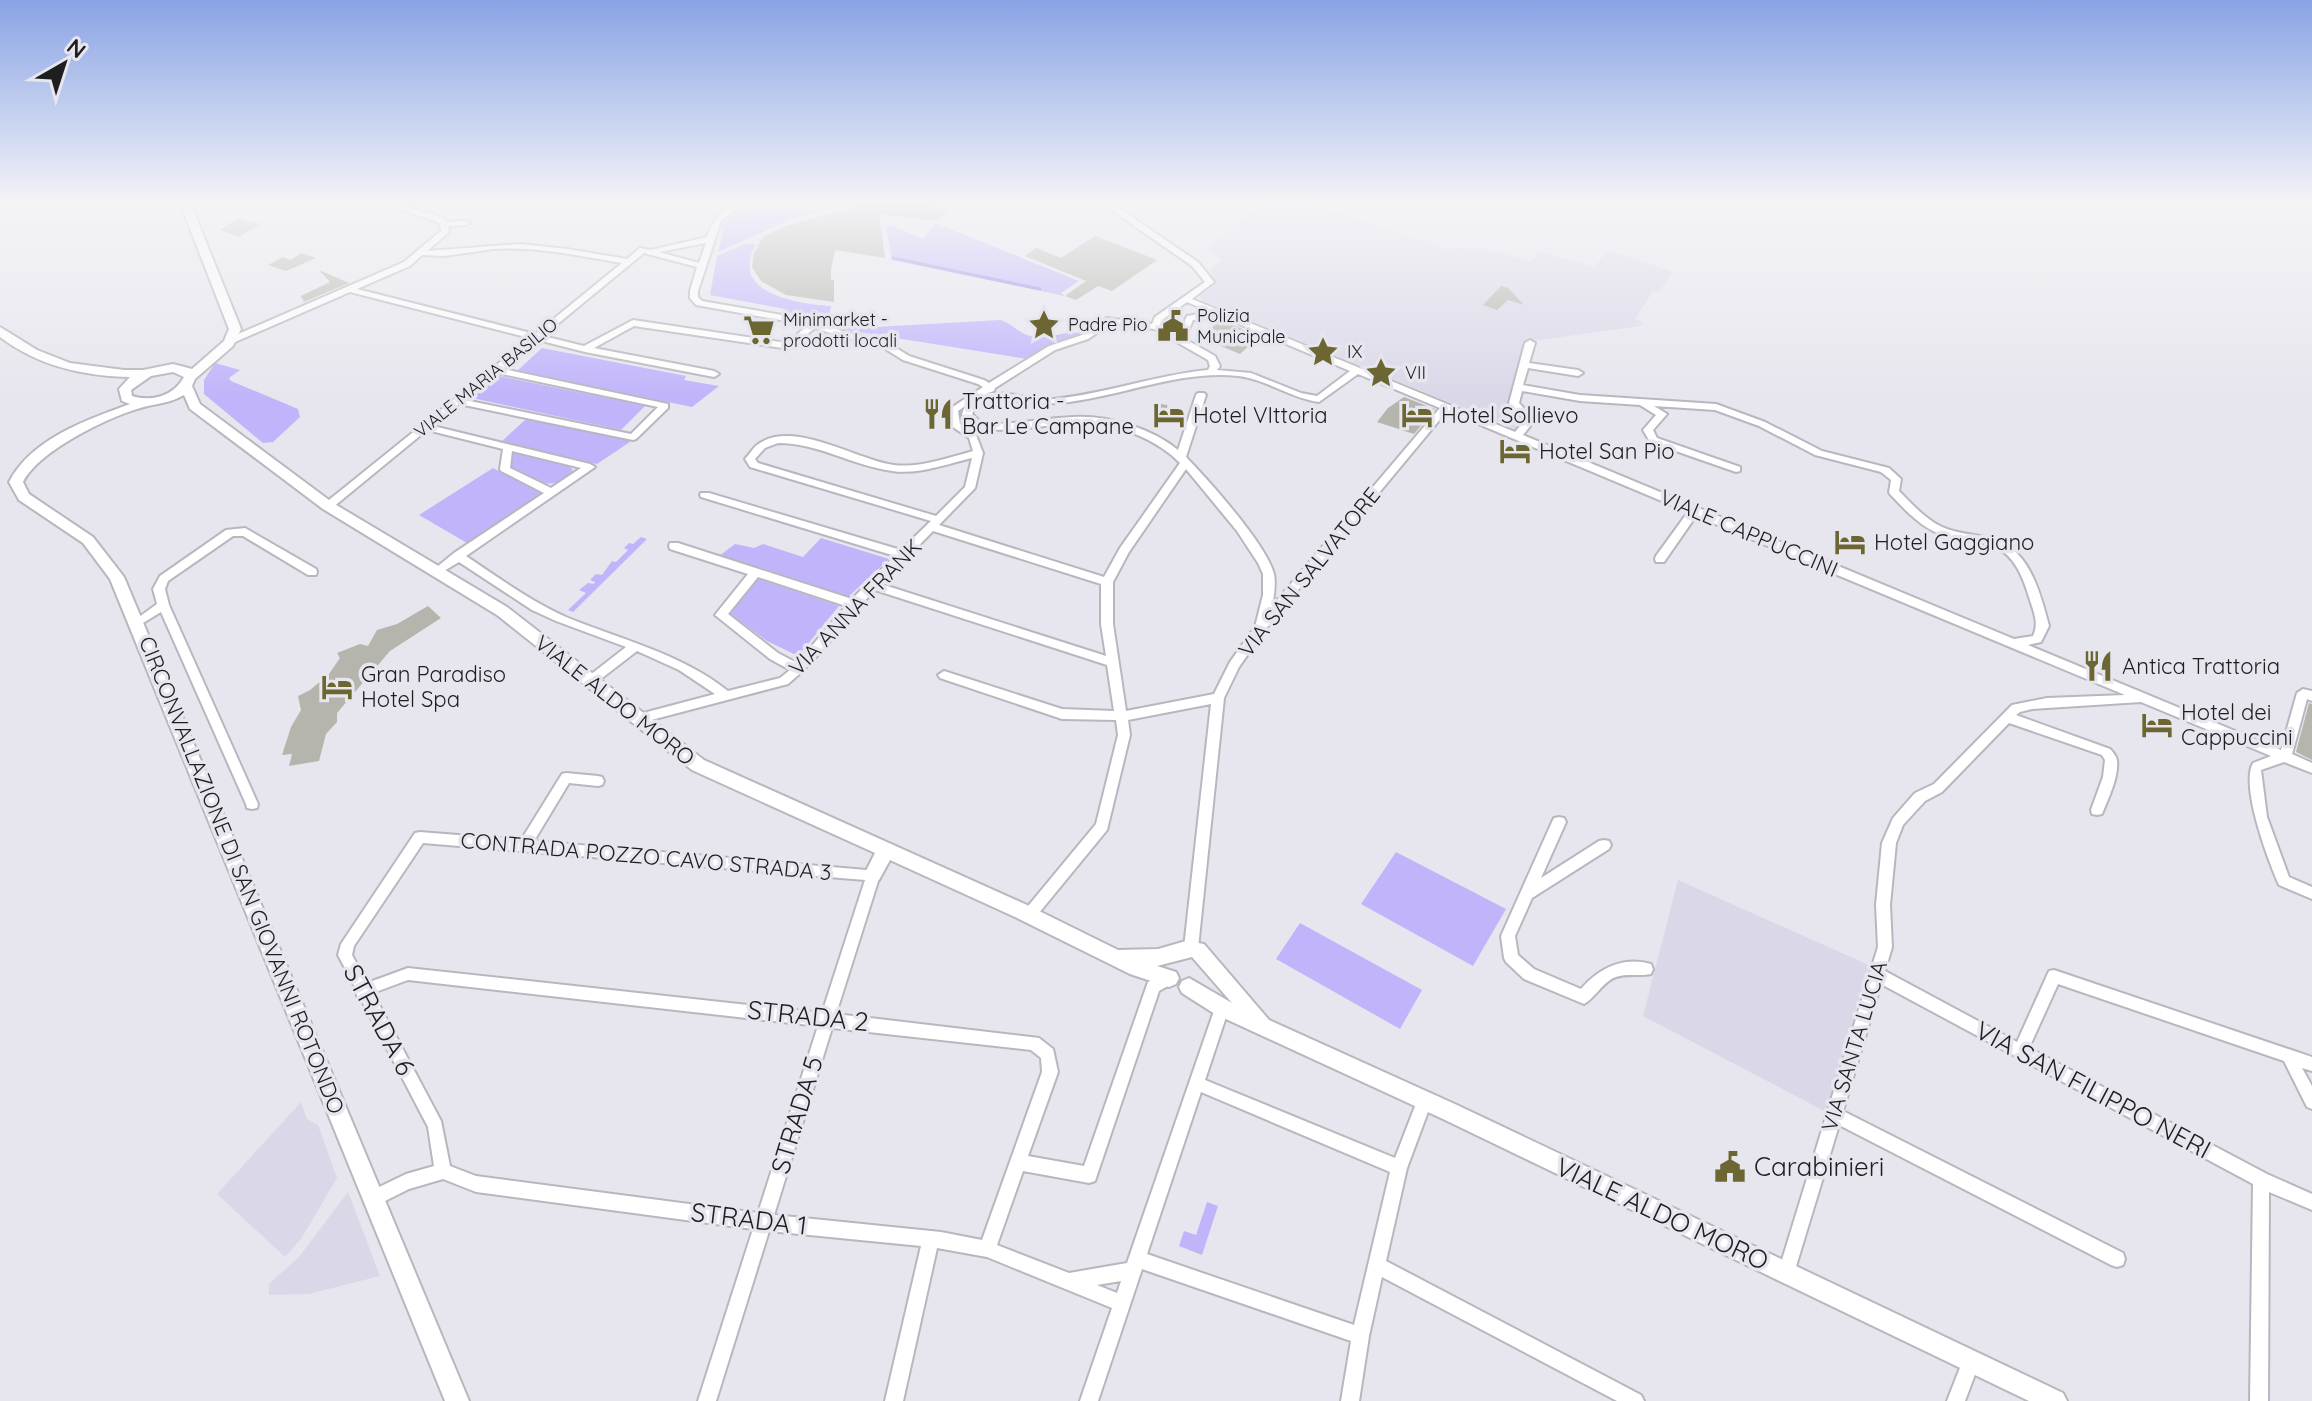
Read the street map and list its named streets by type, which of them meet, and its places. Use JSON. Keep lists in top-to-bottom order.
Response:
{
  "streets": {
    "main road": ["VIALE ALDO MORO", "CIRCONVALLAZIONE DI SAN GIOVANNI ROTONDO"],
    "street": [
      "VIALE MARIA BASILIO",
      "VIALE CAPPUCCINI",
      "VIA SAN SALVATORE",
      "VIA ANNA FRANK",
      "CONTRADA POZZO CAVO STRADA 3",
      "STRADA 2",
      "STRADA 6",
      "VIA SANTA LUCIA",
      "VIA SAN FILIPPO NERI",
      "STRADA 5",
      "STRADA 1"
    ]
  },
  "crossings": [
    ["VIALE MARIA BASILIO", "VIALE ALDO MORO"],
    ["VIALE CAPPUCCINI", "VIA SAN SALVATORE"],
    ["VIALE CAPPUCCINI", "VIA SANTA LUCIA"],
    ["VIA SAN SALVATORE", "VIALE ALDO MORO"],
    ["VIA ANNA FRANK", "VIALE ALDO MORO"],
    ["VIALE ALDO MORO", "CIRCONVALLAZIONE DI SAN GIOVANNI ROTONDO"],
    ["VIALE ALDO MORO", "VIA SANTA LUCIA"],
    ["CONTRADA POZZO CAVO STRADA 3", "STRADA 6"],
    ["CONTRADA POZZO CAVO STRADA 3", "STRADA 5"],
    ["STRADA 2", "STRADA 6"],
    ["STRADA 2", "STRADA 5"],
    ["STRADA 2", "STRADA 1"],
    ["STRADA 6", "STRADA 1"],
    ["VIA SANTA LUCIA", "VIA SAN FILIPPO NERI"],
    ["STRADA 5", "STRADA 1"]
  ],
  "places": {
    "place": ["Padre Pio", "IX", "VII"],
    "public building": ["Polizia Municipale", "Carabinieri"],
    "supermarket": ["Minimarket - prodotti locali"],
    "restaurant": ["Trattoria - Bar Le Campane", "Antica Trattoria"],
    "hotel": [
      "Hotel VIttoria",
      "Hotel Sollievo",
      "Hotel San Pio",
      "Hotel Gaggiano",
      "Gran Paradiso Hotel Spa",
      "Hotel dei Cappuccini"
    ]
  },
  "north": "top right"
}
